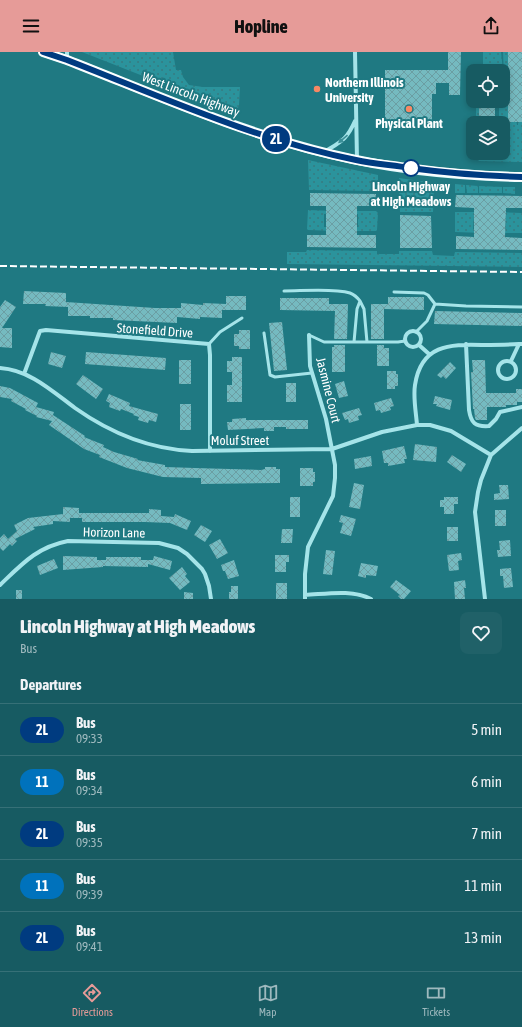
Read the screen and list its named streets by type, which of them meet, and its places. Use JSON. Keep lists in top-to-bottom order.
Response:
{
  "streets": {
    "main road": ["West Lincoln Highway"],
    "street": [
      "Stonefield Drive",
      "Jasmine Court",
      "Moluf Street",
      "Horizon Lane"
    ]
  },
  "crossings": [
    ["Stonefield Drive", "Moluf Street"],
    ["Jasmine Court", "Moluf Street"]
  ],
  "places": ["Northern Illinois University", "Physical Plant", "Lincoln Highway at High Meadows"],
  "lines": ["bus line 2L"],
  "page": {
    "header": "Hopline",
    "on_map": "2L",
    "heading": [
      ["Lincoln Highway at High Meadows", "Bus"],
      "Departures"
    ],
    "list": [
      {
        "mark": "2L",
        "name": "Bus",
        "note": "09:33",
        "value": "5 min"
      },
      {
        "mark": "11",
        "name": "Bus",
        "note": "09:34",
        "value": "6 min"
      },
      {
        "mark": "2L",
        "name": "Bus",
        "note": "09:35",
        "value": "7 min"
      },
      {
        "mark": "11",
        "name": "Bus",
        "note": "09:39",
        "value": "11 min"
      },
      {
        "mark": "2L",
        "name": "Bus",
        "note": "09:41",
        "value": "13 min"
      }
    ],
    "tabs": ["Directions", "Map", "Tickets"]
  }
}
